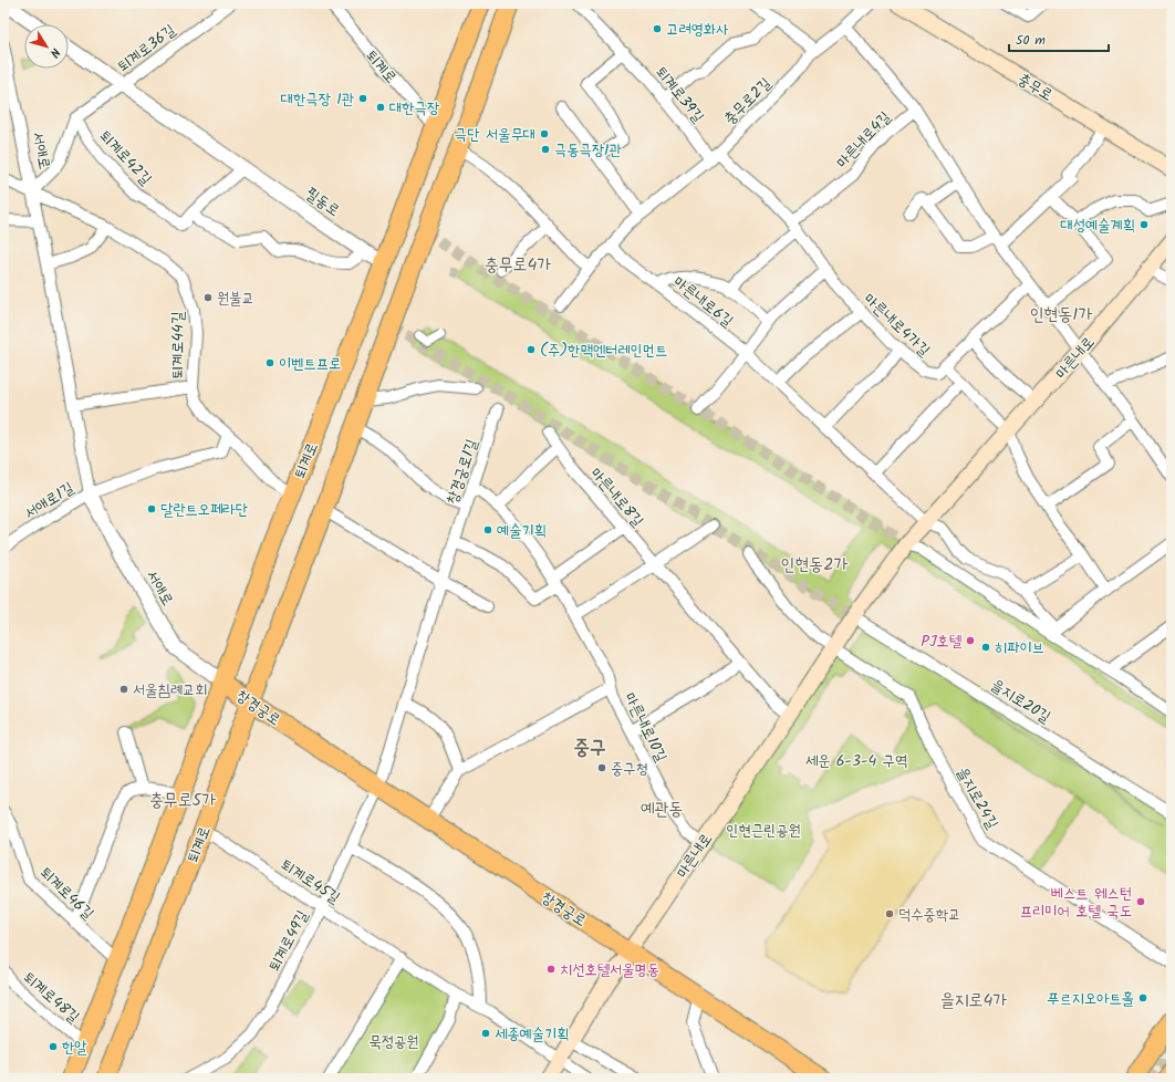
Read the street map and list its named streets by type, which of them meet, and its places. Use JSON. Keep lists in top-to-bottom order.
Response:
{
  "streets": {
    "main road": [
      "퇴계로",
      "충무로",
      "마른내로",
      "창경궁로"
    ],
    "street": [
      "퇴계로36길",
      "퇴계로39길",
      "충무로2길",
      "마른내로4길",
      "서애로",
      "퇴계로42길",
      "필동로",
      "마른내로6길",
      "마른내로4가길",
      "퇴계로44길",
      "창경궁로1길",
      "마른내로8길",
      "서애로1길",
      "을지로20길",
      "마른내로10길",
      "을지로24길",
      "퇴계로45길",
      "퇴계로46길",
      "퇴계로49길",
      "퇴계로48길"
    ]
  },
  "crossings": [
    ["퇴계로36길", "필동로"],
    ["퇴계로", "서애로"],
    ["퇴계로", "필동로"],
    ["퇴계로", "퇴계로44길"],
    ["퇴계로", "창경궁로"],
    ["퇴계로", "퇴계로45길"],
    ["퇴계로", "퇴계로46길"],
    ["퇴계로", "퇴계로48길"],
    ["퇴계로39길", "충무로2길"],
    ["퇴계로39길", "마른내로4가길"],
    ["충무로2길", "마른내로4길"],
    ["충무로2길", "마른내로6길"],
    ["충무로2길", "마른내로4가길"],
    ["마른내로4길", "마른내로4가길"],
    ["마른내로4길", "마른내로"],
    ["서애로", "퇴계로44길"],
    ["서애로", "서애로1길"],
    ["서애로", "창경궁로"],
    ["마른내로6길", "마른내로"],
    ["마른내로", "마른내로8길"],
    ["마른내로", "을지로20길"],
    ["마른내로", "창경궁로"],
    ["마른내로", "마른내로10길"],
    ["마른내로", "을지로24길"],
    ["마른내로", "퇴계로45길"],
    ["창경궁로1길", "창경궁로"],
    ["창경궁로1길", "마른내로10길"],
    ["창경궁로1길", "퇴계로49길"],
    ["창경궁로", "퇴계로49길"],
    ["퇴계로45길", "퇴계로49길"]
  ],
  "districts": [
    "충무로4가",
    "인현동1가",
    "인현동2가",
    "중구",
    "충무로5가",
    "예관동",
    "을지로4가"
  ],
  "parks": ["세운 6-3-4 구역", "인현근린공원", "묵정공원"],
  "places": [
    "고려영화사",
    "대한극장 1관",
    "대한극장",
    "극단 서울무대",
    "극동극장1관",
    "대성예술계획",
    "원불교",
    "(주)한맥엔터레인먼트",
    "이벤트프로",
    "달란트오페라단",
    "예술기획",
    "PJ호텔",
    "히파이브",
    "서울침례교회",
    "중구청",
    "베스트 웨스턴 프리미어 호텔 국도",
    "덕수중학교",
    "치선호텔서울명동",
    "푸르지오아트홀",
    "세종예술기획",
    "한알"
  ],
  "scale_bar": "50 m",
  "north": "bottom right"
}
